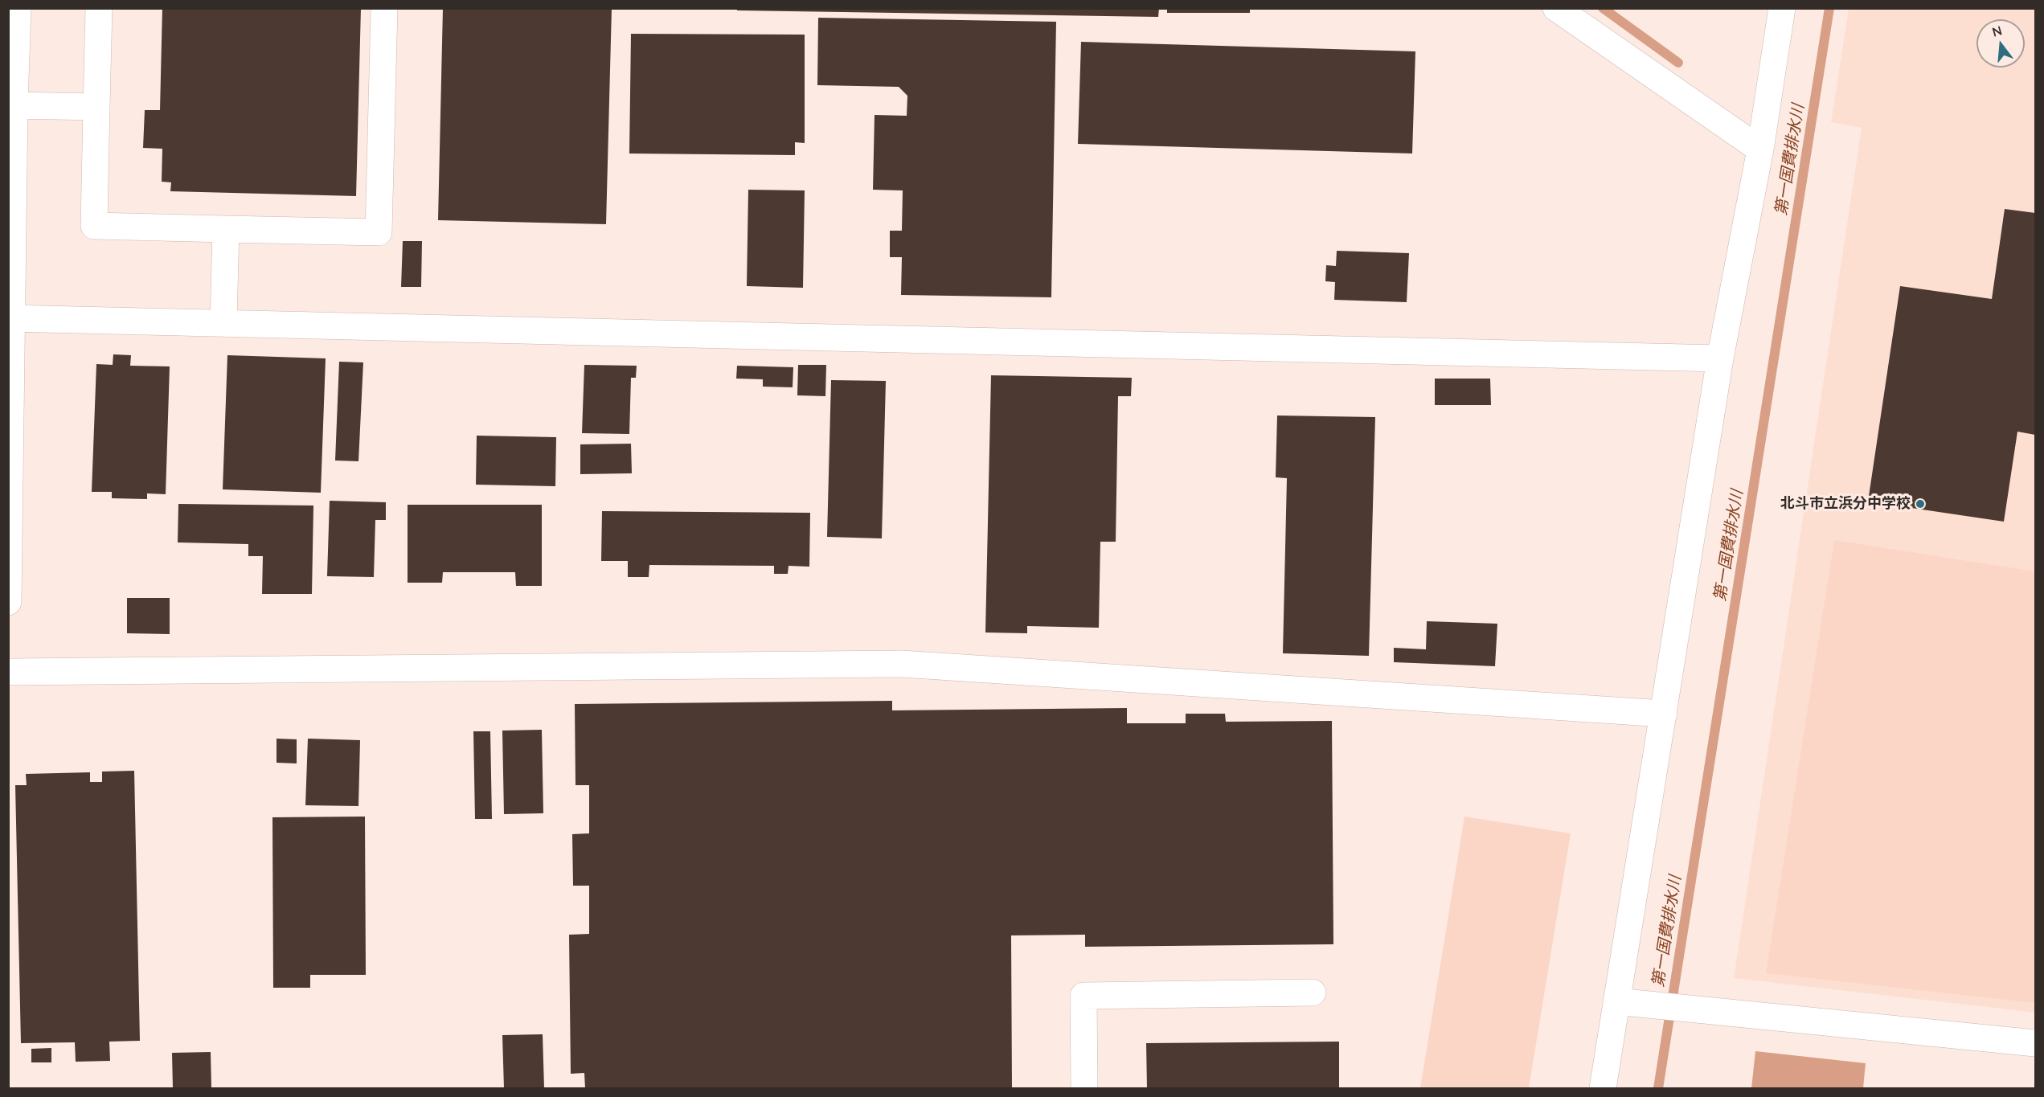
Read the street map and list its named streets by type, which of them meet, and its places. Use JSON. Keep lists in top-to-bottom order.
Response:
{
  "water": ["第一国費排水川"],
  "places": ["北斗市立浜分中学校"],
  "north": "top"
}
